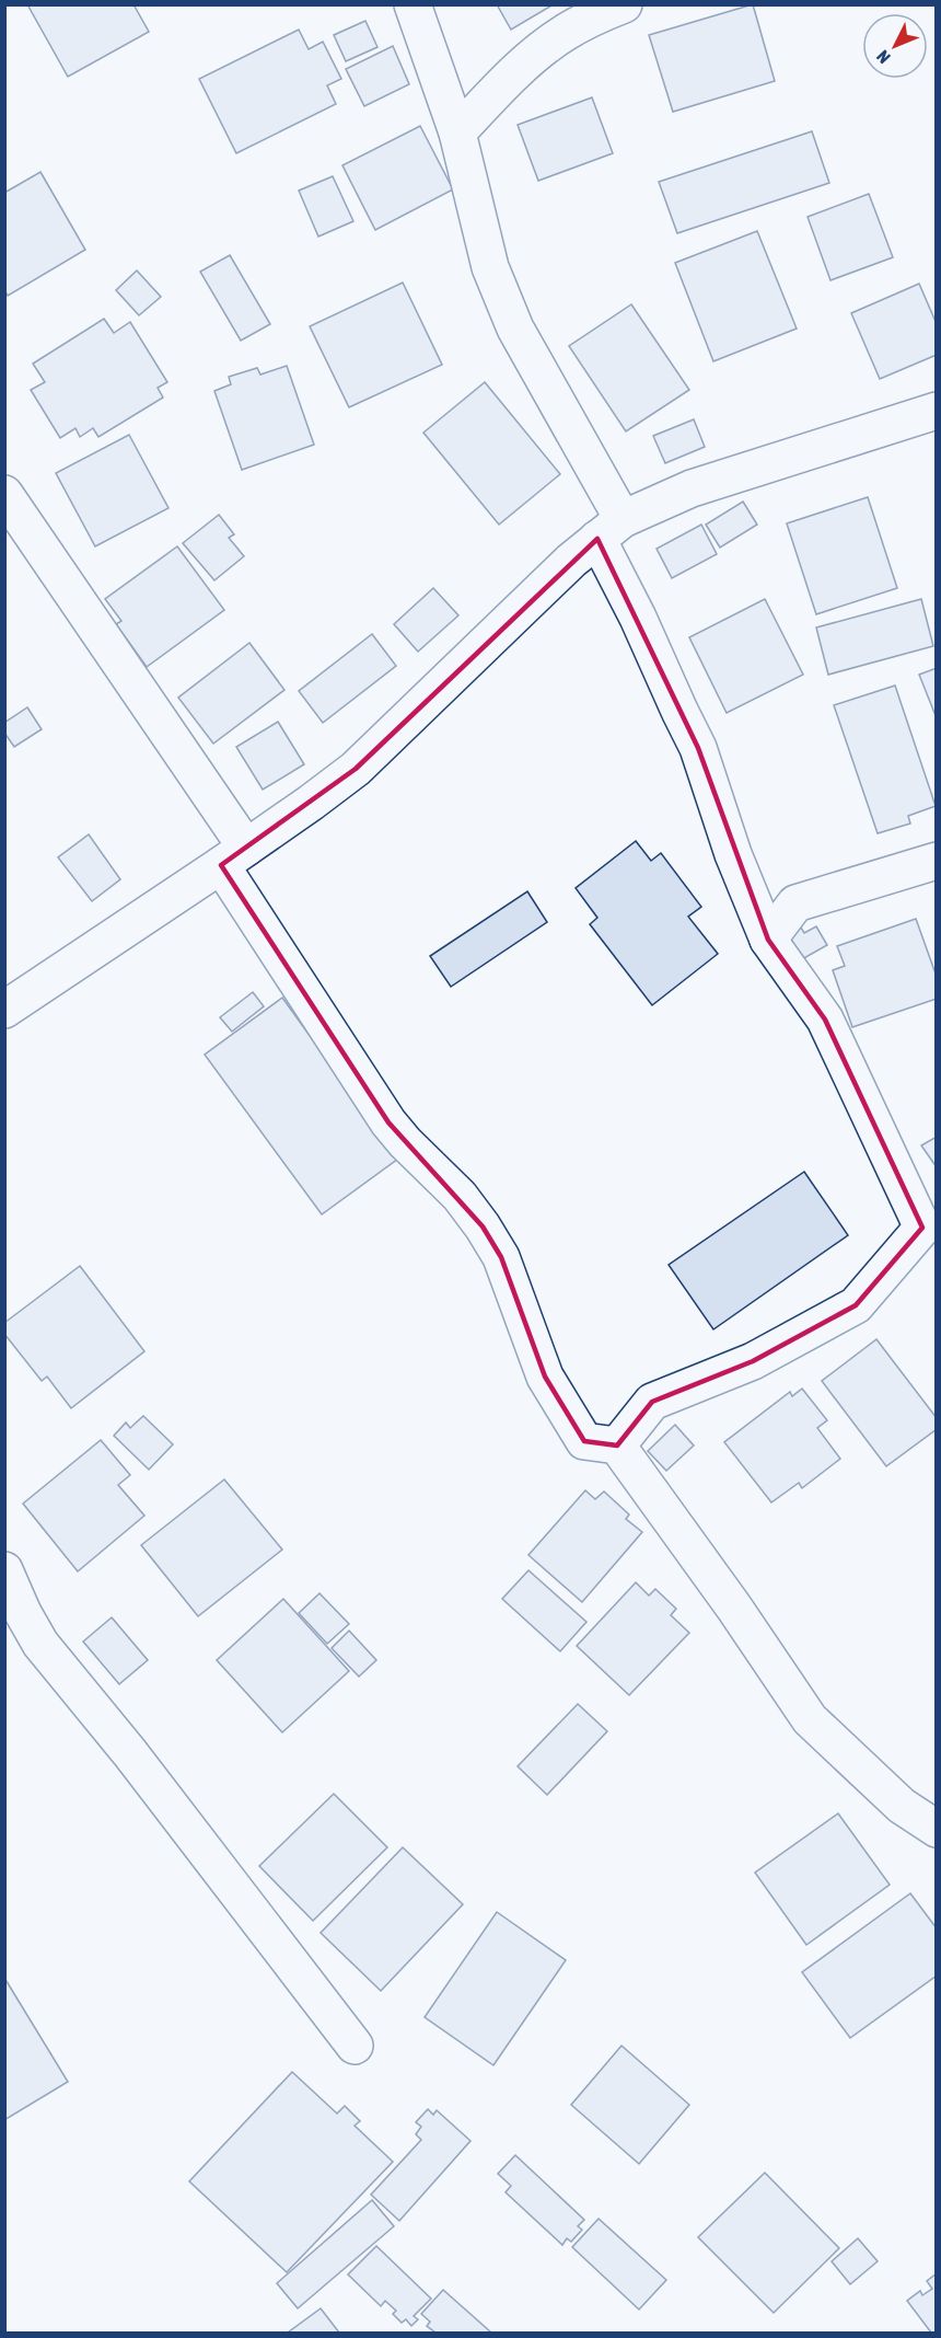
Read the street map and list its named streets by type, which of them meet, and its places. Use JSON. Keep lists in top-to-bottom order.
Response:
{
  "north": "bottom left"
}
